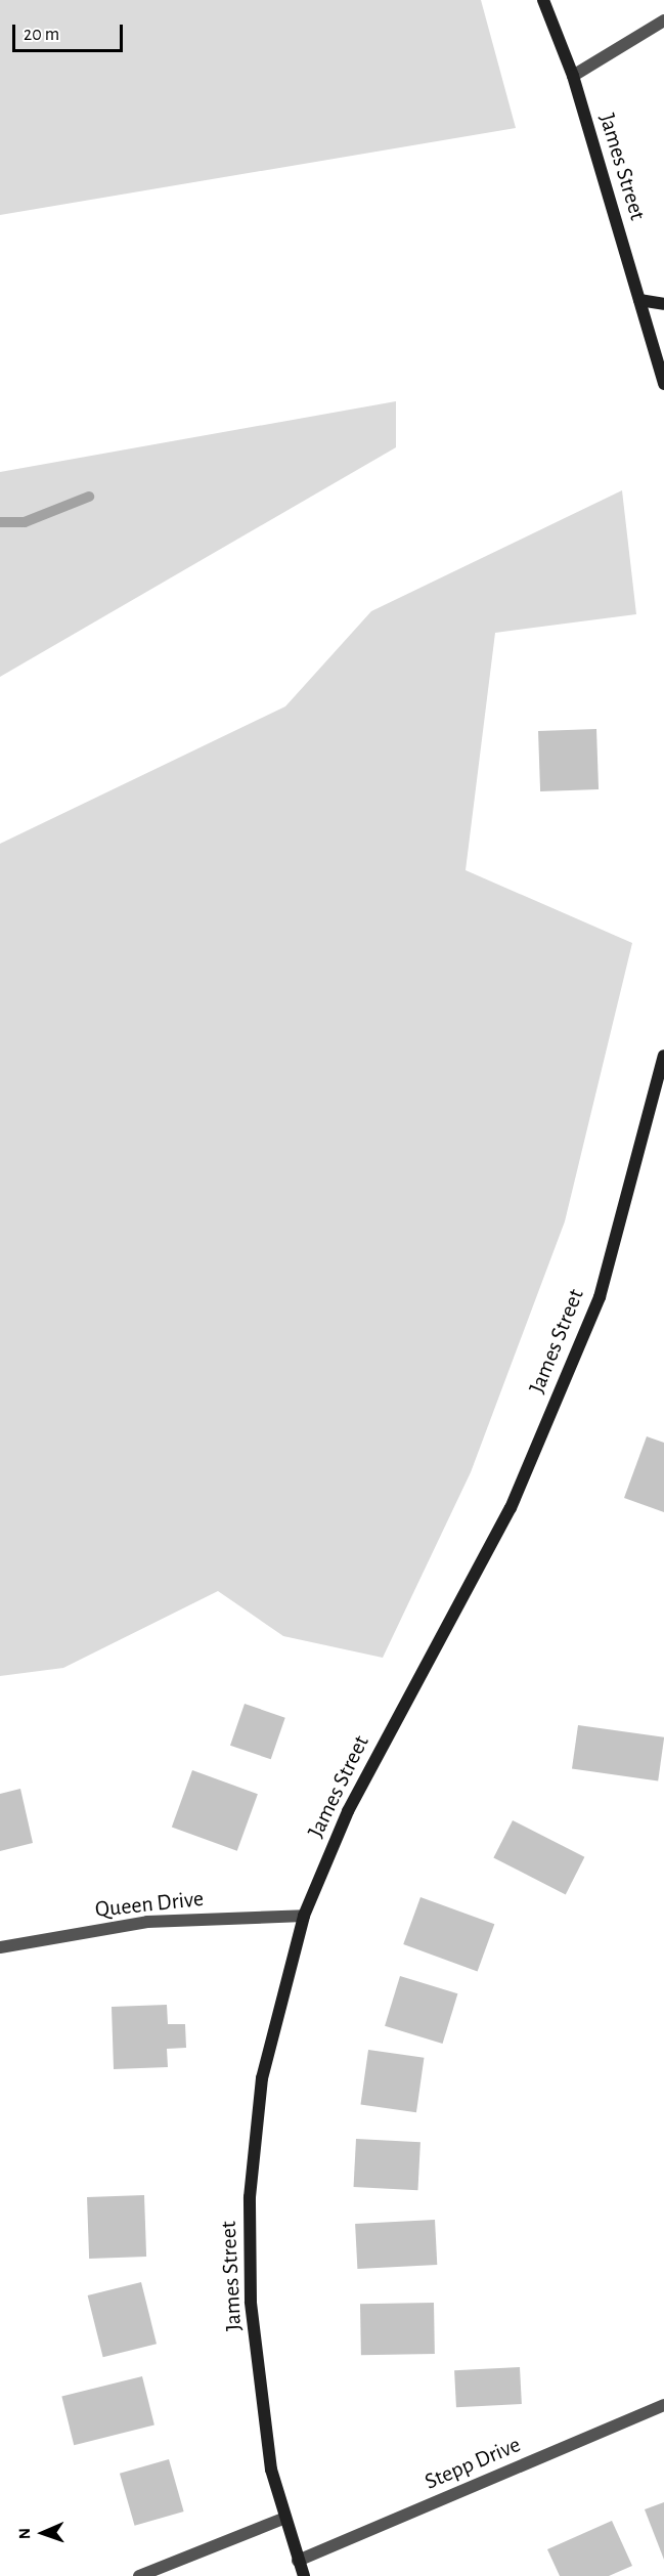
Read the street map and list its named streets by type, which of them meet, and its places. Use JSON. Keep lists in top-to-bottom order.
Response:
{
  "streets": {
    "street": ["James Street", "Queen Drive", "Stepp Drive"]
  },
  "crossings": [
    ["James Street", "Queen Drive"],
    ["James Street", "Stepp Drive"]
  ],
  "scale_bar": "20 m",
  "north": "left"
}
